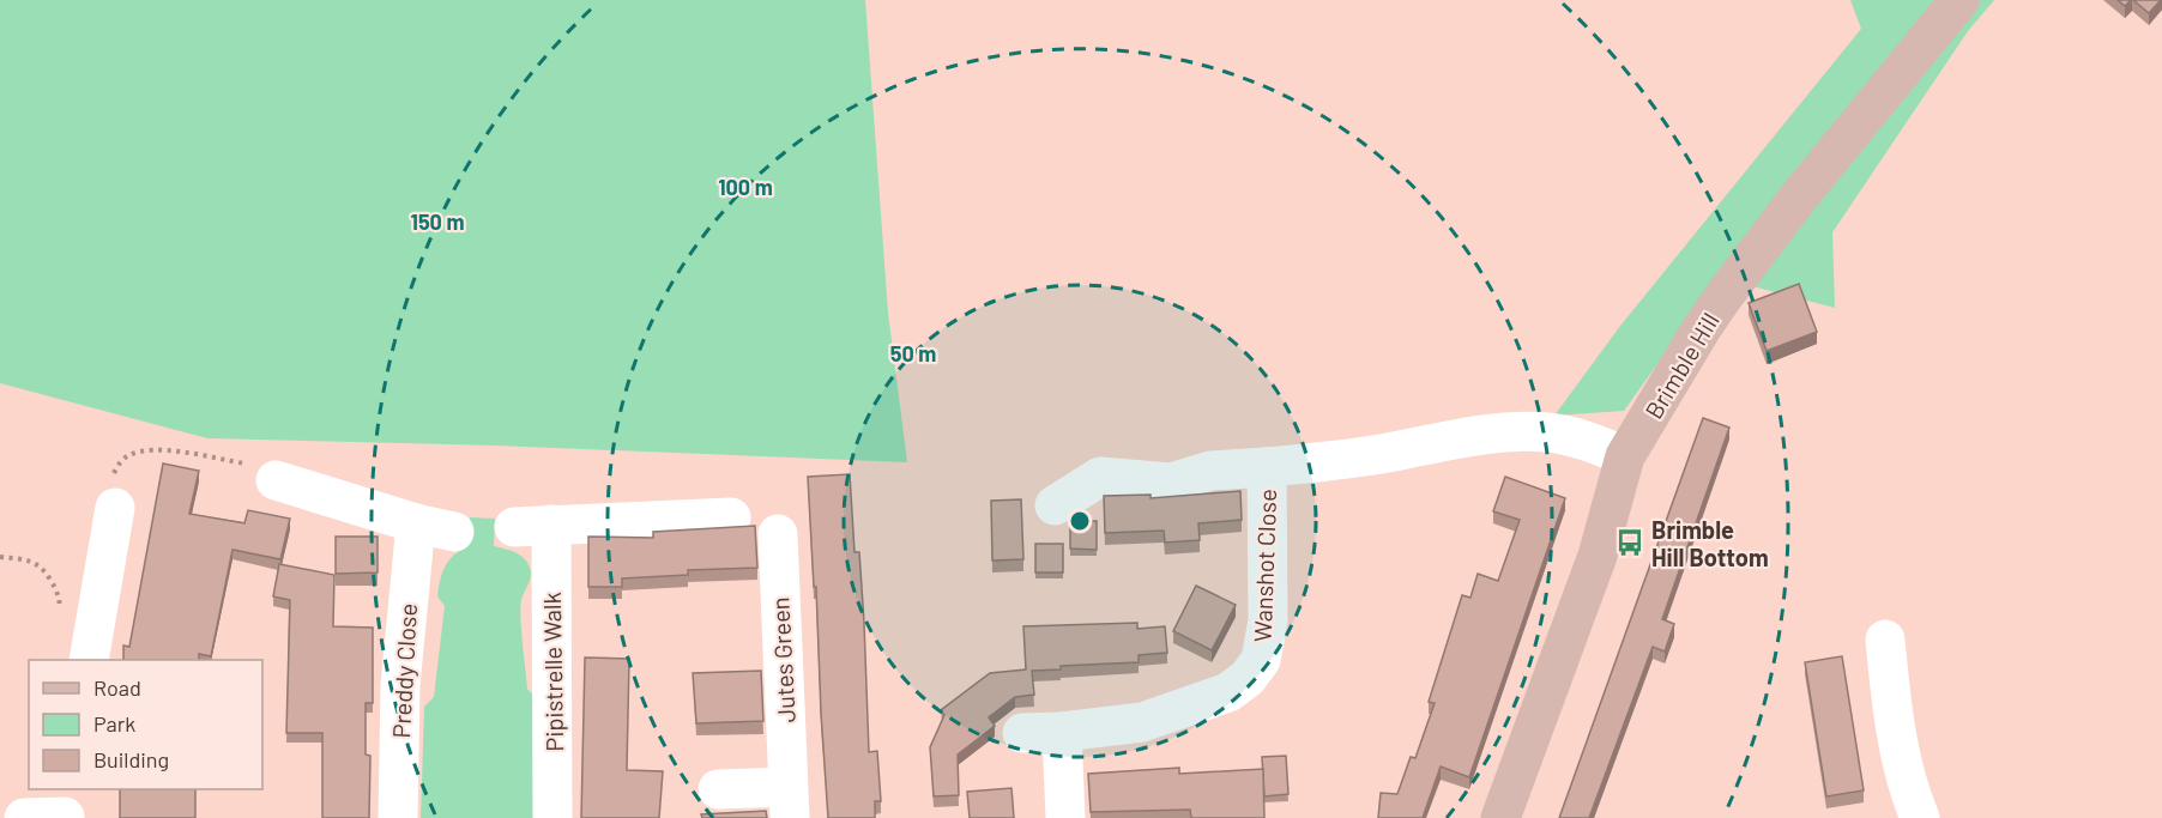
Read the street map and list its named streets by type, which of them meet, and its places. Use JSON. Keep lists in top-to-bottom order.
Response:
{
  "streets": {
    "main road": ["Brimble Hill"],
    "street": [
      "Wanshot Close",
      "Jutes Green",
      "Preddy Close",
      "Pipistrelle Walk"
    ]
  },
  "crossings": [
    ["Brimble Hill", "Wanshot Close"]
  ],
  "places": {
    "bus stop": ["Brimble Hill Bottom"]
  },
  "legend": ["Road", "Park", "Building"],
  "rings": ["100 m", "150 m", "50 m"]
}
